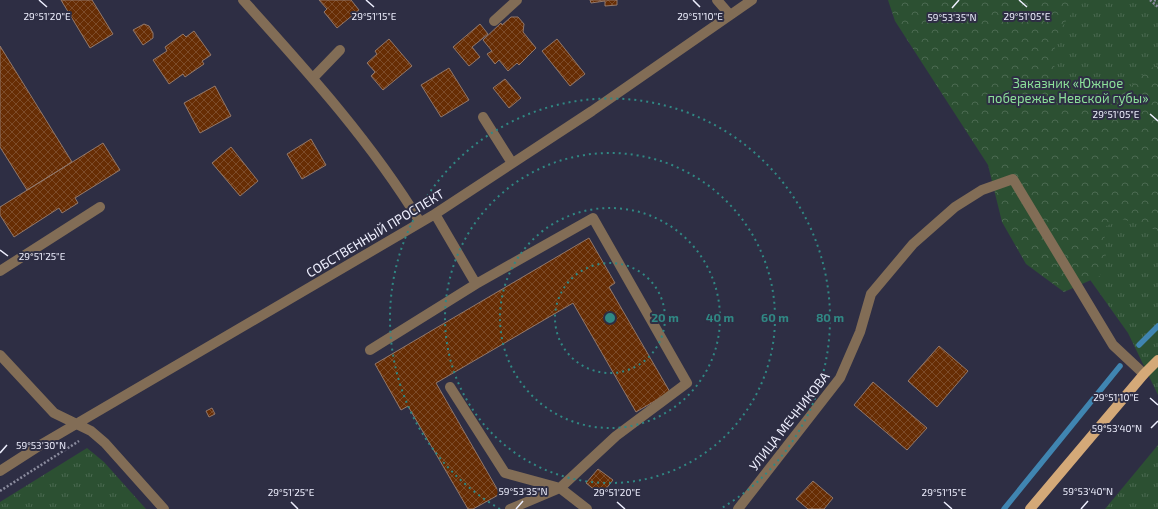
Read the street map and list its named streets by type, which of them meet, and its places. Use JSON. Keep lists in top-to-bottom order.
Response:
{
  "streets": {
    "street": ["СОБСТВЕННЫЙ ПРОСПЕКТ", "УЛИЦА МЕЧНИКОВА"]
  },
  "parks": ["Заказник «Южное побережье Невской губы»"],
  "coordinates": [
    "29°51'20\"E",
    "29°51'15\"E",
    "29°51'10\"E",
    "29°51'05\"E",
    "59°53'35\"N",
    "29°51'25\"E",
    "59°53'40\"N",
    "59°53'30\"N"
  ],
  "rings": [
    "20 m",
    "40 m",
    "60 m",
    "80 m"
  ]
}
